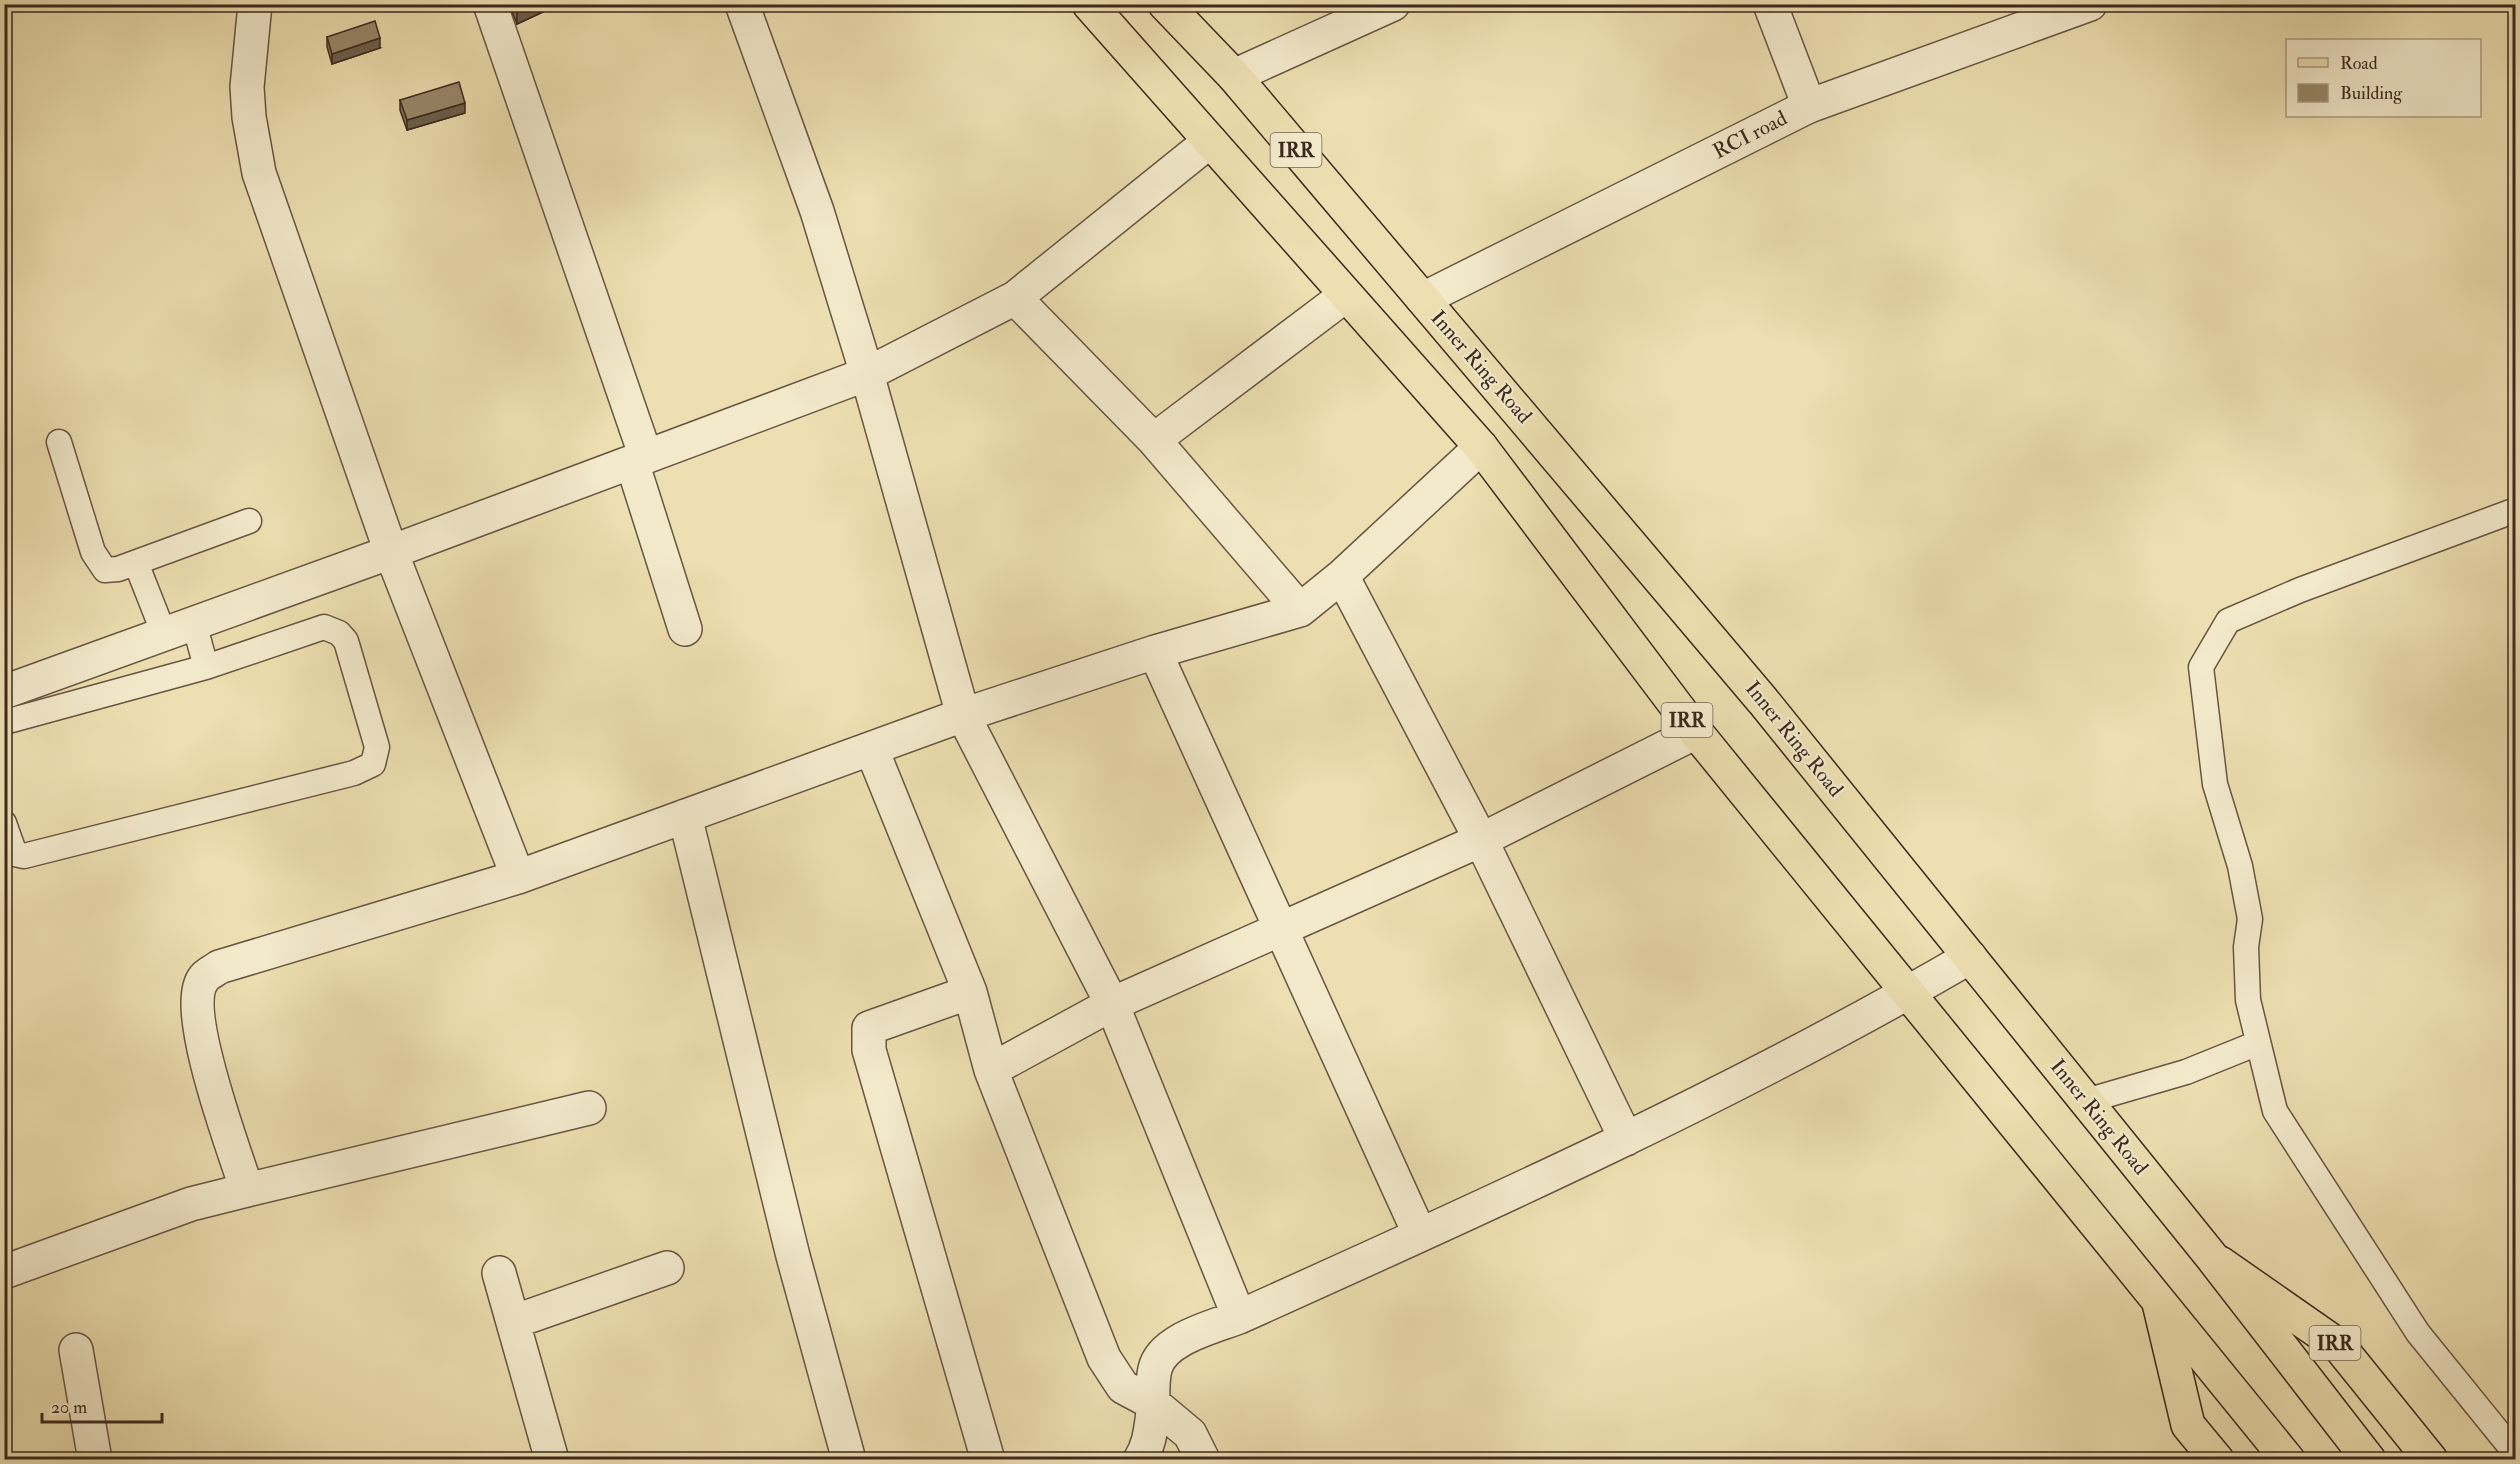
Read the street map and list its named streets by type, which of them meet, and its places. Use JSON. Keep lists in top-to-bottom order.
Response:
{
  "streets": {
    "main road": ["IRR", "Inner Ring Road"],
    "street": ["RCI road"]
  },
  "crossings": [
    ["RCI road", "Inner Ring Road"],
    ["IRR", "Inner Ring Road"]
  ],
  "legend": ["Road", "Building"],
  "scale_bar": "20 m"
}
